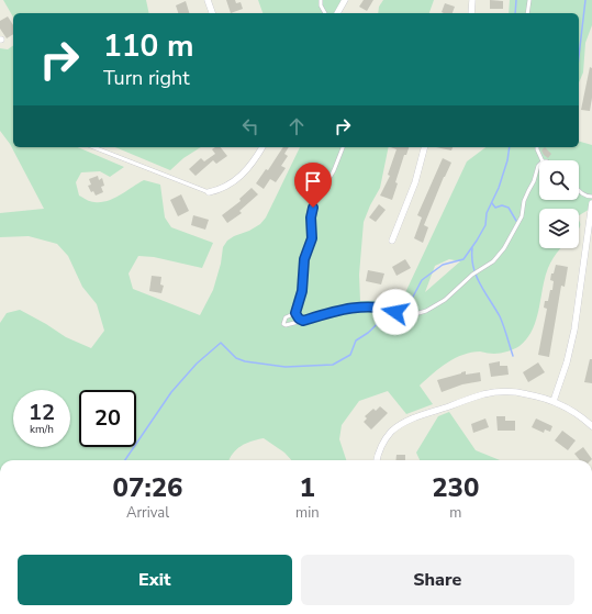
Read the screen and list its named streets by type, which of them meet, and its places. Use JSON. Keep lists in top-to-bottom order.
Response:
{
  "page": {
    "turn": ["110 m", "Turn right"],
    "speed": "12 km/h",
    "limit": "20",
    "eta": [
      "07:26",
      "Arrival",
      "1",
      "min",
      "230",
      "m"
    ],
    "buttons": ["Exit", "Share"]
  }
}
